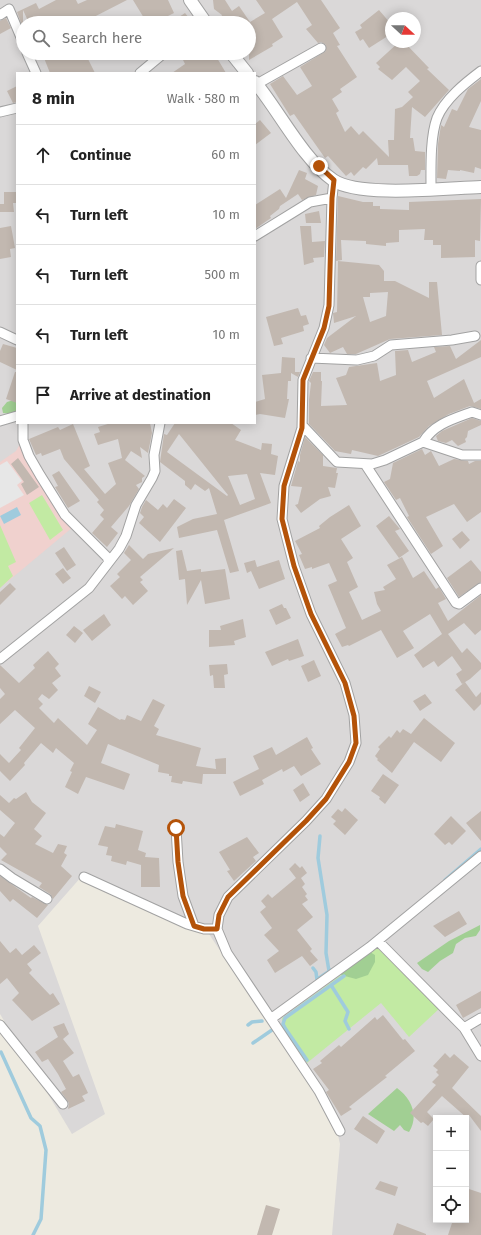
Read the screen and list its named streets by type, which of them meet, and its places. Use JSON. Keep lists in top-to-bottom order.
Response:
{
  "north": "right",
  "page": {
    "search": "Search here",
    "heading": ["8 min", "Walk · 580 m"],
    "list": [
      ["Continue", "60 m"],
      ["Turn left", "10 m"],
      ["Turn left", "500 m"],
      ["Turn left", "10 m"],
      "Arrive at destination"
    ],
    "map_buttons": ["+", "−"]
  }
}
